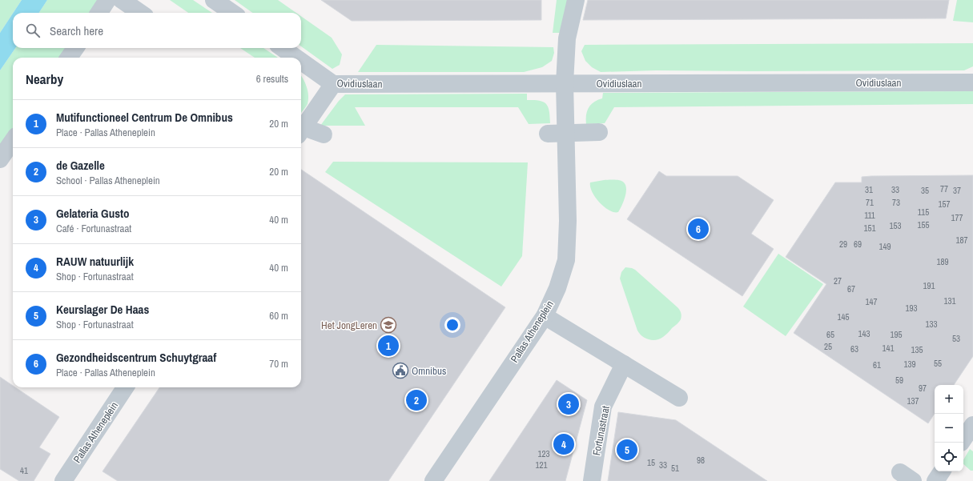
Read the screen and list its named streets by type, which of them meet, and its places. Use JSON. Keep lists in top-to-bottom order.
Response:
{
  "streets": {
    "street": ["Ovidiuslaan", "Pallas Atheneplein", "Fortunastraat"]
  },
  "crossings": [
    ["Ovidiuslaan", "Pallas Atheneplein"]
  ],
  "places": {
    "school or university": ["Het JongLeren"],
    "public building": ["Omnibus"]
  },
  "house_numbers": [
    "77",
    "31",
    "33",
    "35",
    "37",
    "71",
    "73",
    "157",
    "115",
    "111",
    "177",
    "155",
    "153",
    "151",
    "187",
    "29",
    "69",
    "149",
    "189",
    "27",
    "191",
    "67",
    "131",
    "147",
    "193",
    "145",
    "133",
    "143",
    "65",
    "195",
    "53",
    "25",
    "141",
    "63",
    "135",
    "55",
    "139",
    "61",
    "59",
    "97",
    "137",
    "123",
    "98",
    "15",
    "121",
    "33",
    "51",
    "41"
  ],
  "page": {
    "search": "Search here",
    "heading": ["Nearby", "6 results"],
    "list": [
      {
        "mark": "1",
        "name": "Mutifunctioneel Centrum De Omnibus",
        "note": "Place · Pallas Atheneplein",
        "value": "20 m"
      },
      {
        "mark": "2",
        "name": "de Gazelle",
        "note": "School · Pallas Atheneplein",
        "value": "20 m"
      },
      {
        "mark": "3",
        "name": "Gelateria Gusto",
        "note": "Café · Fortunastraat",
        "value": "40 m"
      },
      {
        "mark": "4",
        "name": "RAUW natuurlijk",
        "note": "Shop · Fortunastraat",
        "value": "40 m"
      },
      {
        "mark": "5",
        "name": "Keurslager De Haas",
        "note": "Shop · Fortunastraat",
        "value": "60 m"
      },
      {
        "mark": "6",
        "name": "Gezondheidscentrum Schuytgraaf",
        "note": "Place · Pallas Atheneplein",
        "value": "70 m"
      }
    ],
    "pins": [
      "6",
      "1",
      "2",
      "3",
      "4",
      "5"
    ],
    "map_buttons": ["+", "−"]
  }
}
